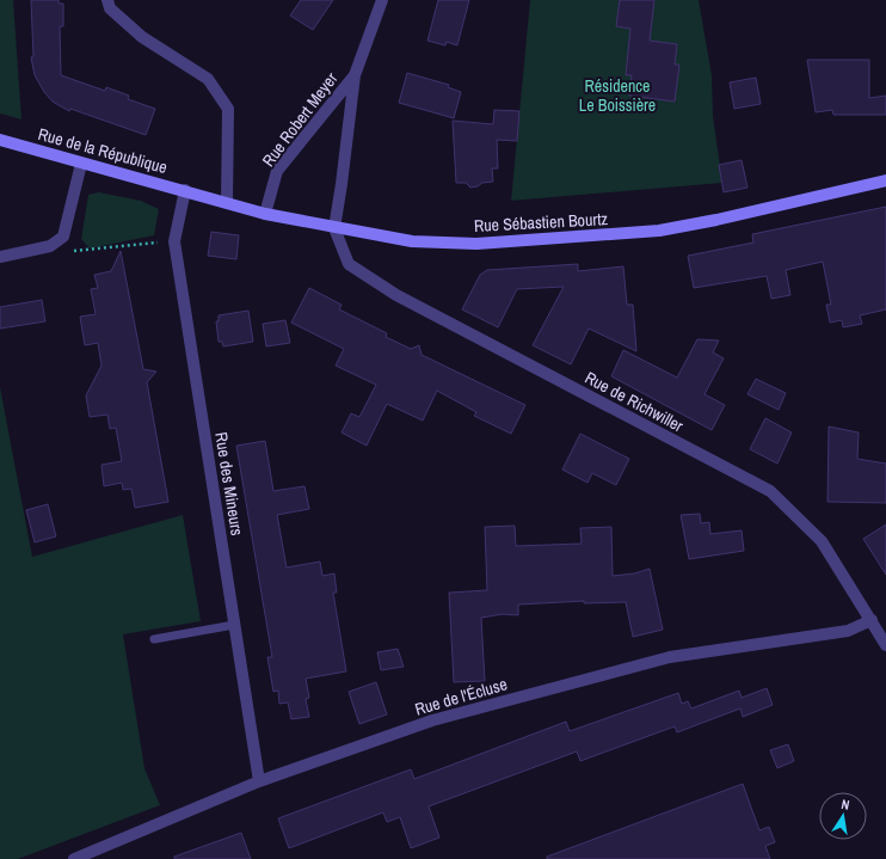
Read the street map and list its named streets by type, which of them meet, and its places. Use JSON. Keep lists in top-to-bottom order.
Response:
{
  "streets": {
    "main road": ["Rue de la République", "Rue Sébastien Bourtz"],
    "street": [
      "Rue Robert Meyer",
      "Rue de Richwiller",
      "Rue des Mineurs",
      "Rue de l'Écluse"
    ]
  },
  "crossings": [
    ["Rue Robert Meyer", "Rue Sébastien Bourtz"],
    ["Rue Robert Meyer", "Rue de Richwiller"],
    ["Rue de la République", "Rue Sébastien Bourtz"],
    ["Rue de la République", "Rue des Mineurs"],
    ["Rue Sébastien Bourtz", "Rue de Richwiller"],
    ["Rue Sébastien Bourtz", "Rue des Mineurs"],
    ["Rue de Richwiller", "Rue de l'Écluse"],
    ["Rue des Mineurs", "Rue de l'Écluse"]
  ],
  "parks": ["Résidence Le Boissière"],
  "north": "top"
}
